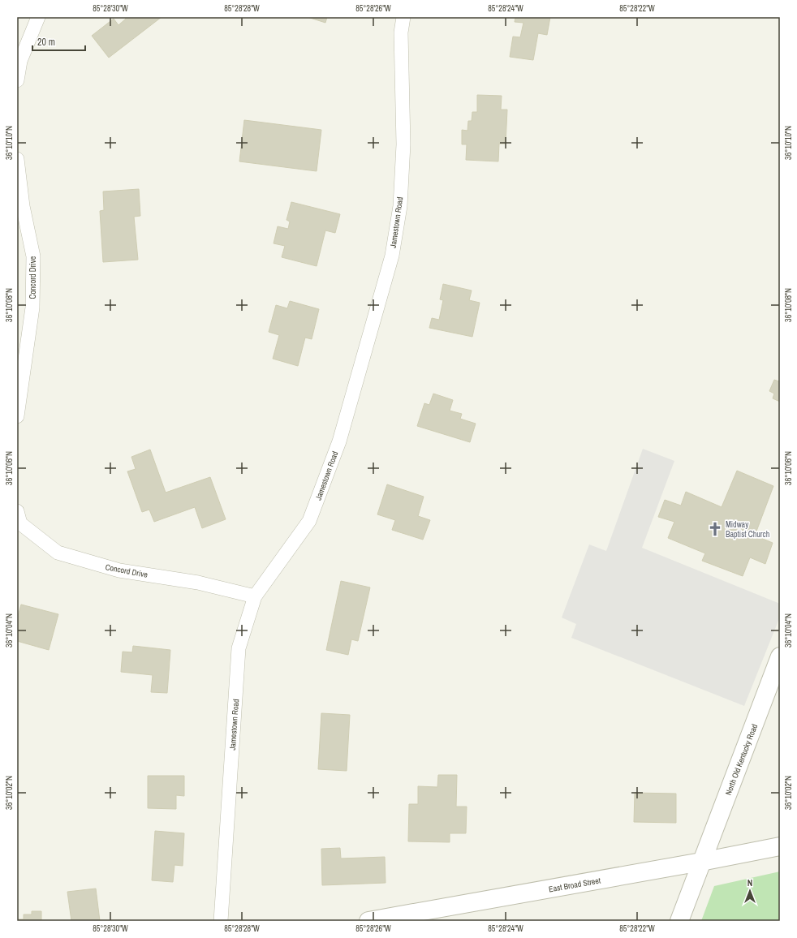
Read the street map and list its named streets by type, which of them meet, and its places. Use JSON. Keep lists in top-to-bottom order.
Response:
{
  "streets": {
    "street": [
      "Jamestown Road",
      "Concord Drive",
      "North Old Kentucky Road",
      "East Broad Street"
    ]
  },
  "crossings": [
    ["Jamestown Road", "Concord Drive"],
    ["North Old Kentucky Road", "East Broad Street"]
  ],
  "places": {
    "church": ["Midway Baptist Church"]
  },
  "scale_bar": "20 m",
  "north": "top",
  "coordinates": [
    "85°28'30\"W",
    "85°28'28\"W",
    "85°28'26\"W",
    "85°28'24\"W",
    "85°28'22\"W",
    "36°10'10\"N",
    "36°10'08\"N",
    "36°10'06\"N",
    "36°10'04\"N",
    "36°10'02\"N"
  ]
}
